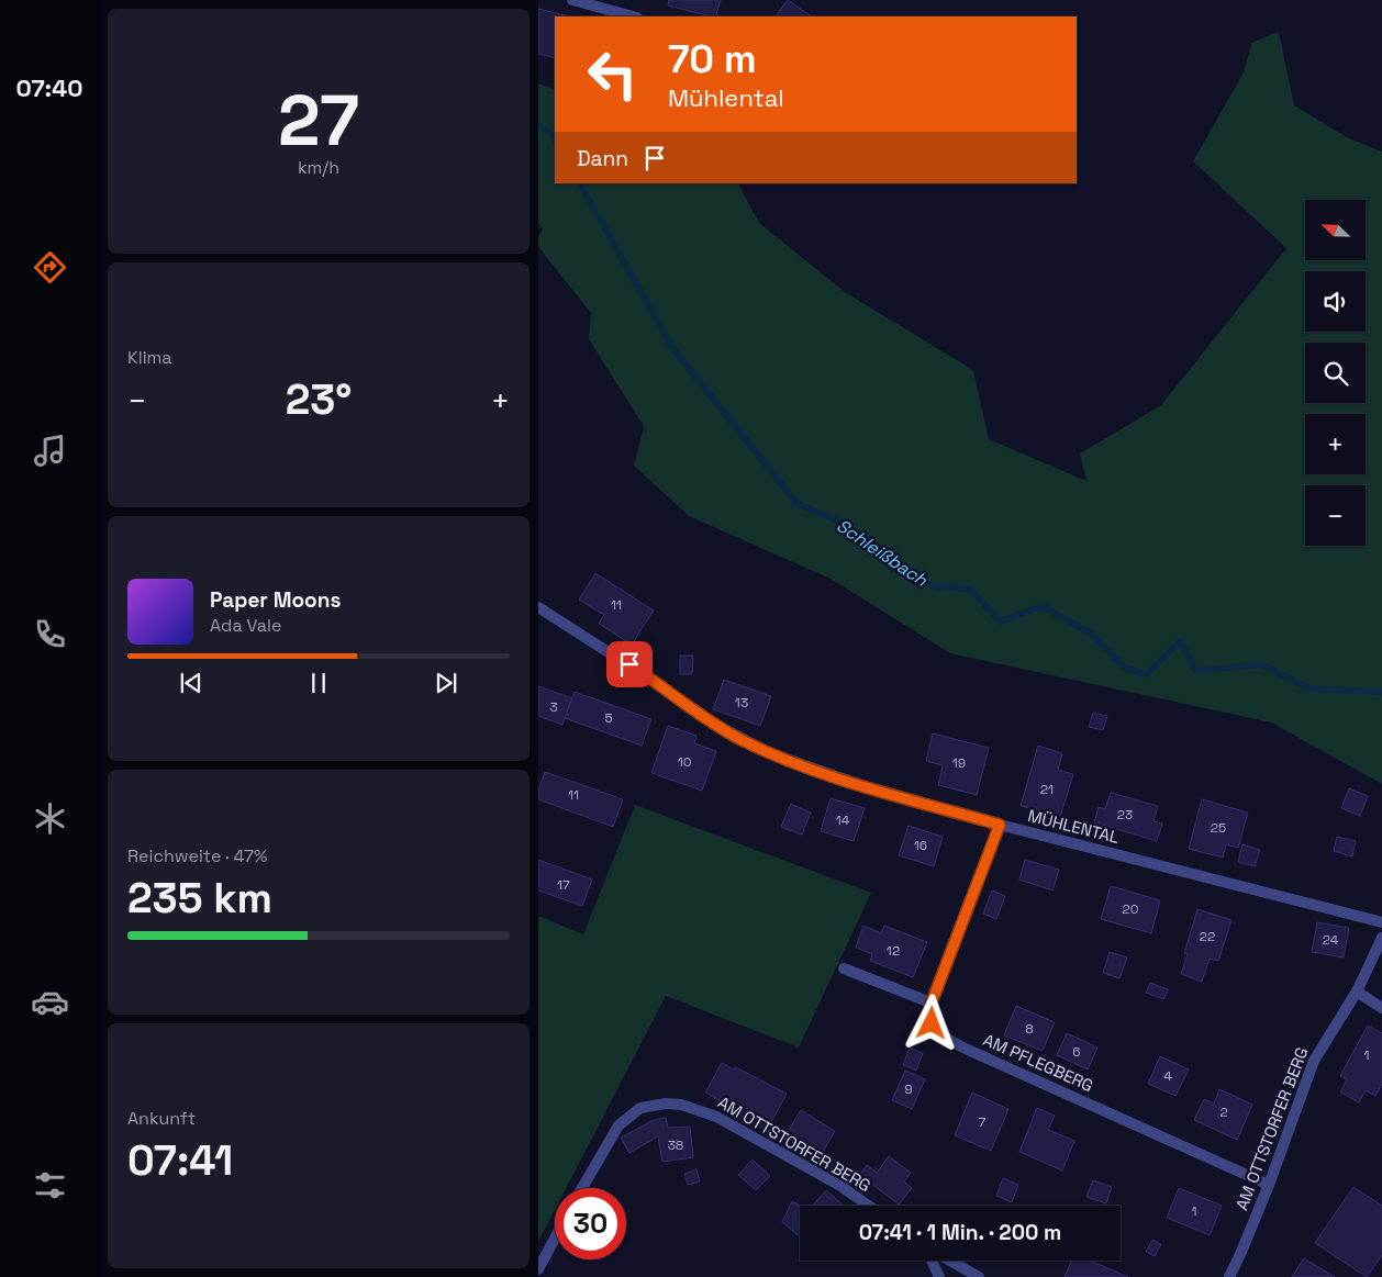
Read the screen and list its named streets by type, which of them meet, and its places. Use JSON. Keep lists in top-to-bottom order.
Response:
{
  "streets": {
    "street": ["MÜHLENTAL", "AM PFLEGBERG", "AM OTTSTORFER BERG"]
  },
  "crossings": [
    ["AM PFLEGBERG", "AM OTTSTORFER BERG"]
  ],
  "water": ["Schleißbach"],
  "house_numbers": [
    "11",
    "13",
    "3",
    "5",
    "10",
    "19",
    "21",
    "11",
    "23",
    "14",
    "25",
    "16",
    "17",
    "20",
    "22",
    "24",
    "12",
    "8",
    "6",
    "1",
    "4",
    "9",
    "2",
    "7",
    "38",
    "1"
  ],
  "north": "top left",
  "page": {
    "tabs": "07:40",
    "tile": [
      ["27", "km/h"],
      "Klima",
      ["Reichweite · 47%", "235 km"],
      ["Ankunft", "07:41"]
    ],
    "turn": ["70 m", "Mühlental"],
    "then": "Dann",
    "map_buttons": ["+", "−"],
    "heat": ["−", "23°", "+"],
    "song": ["Paper Moons", "Ada Vale"],
    "limit": "30",
    "trip": "07:41 · 1 Min. · 200 m"
  }
}
